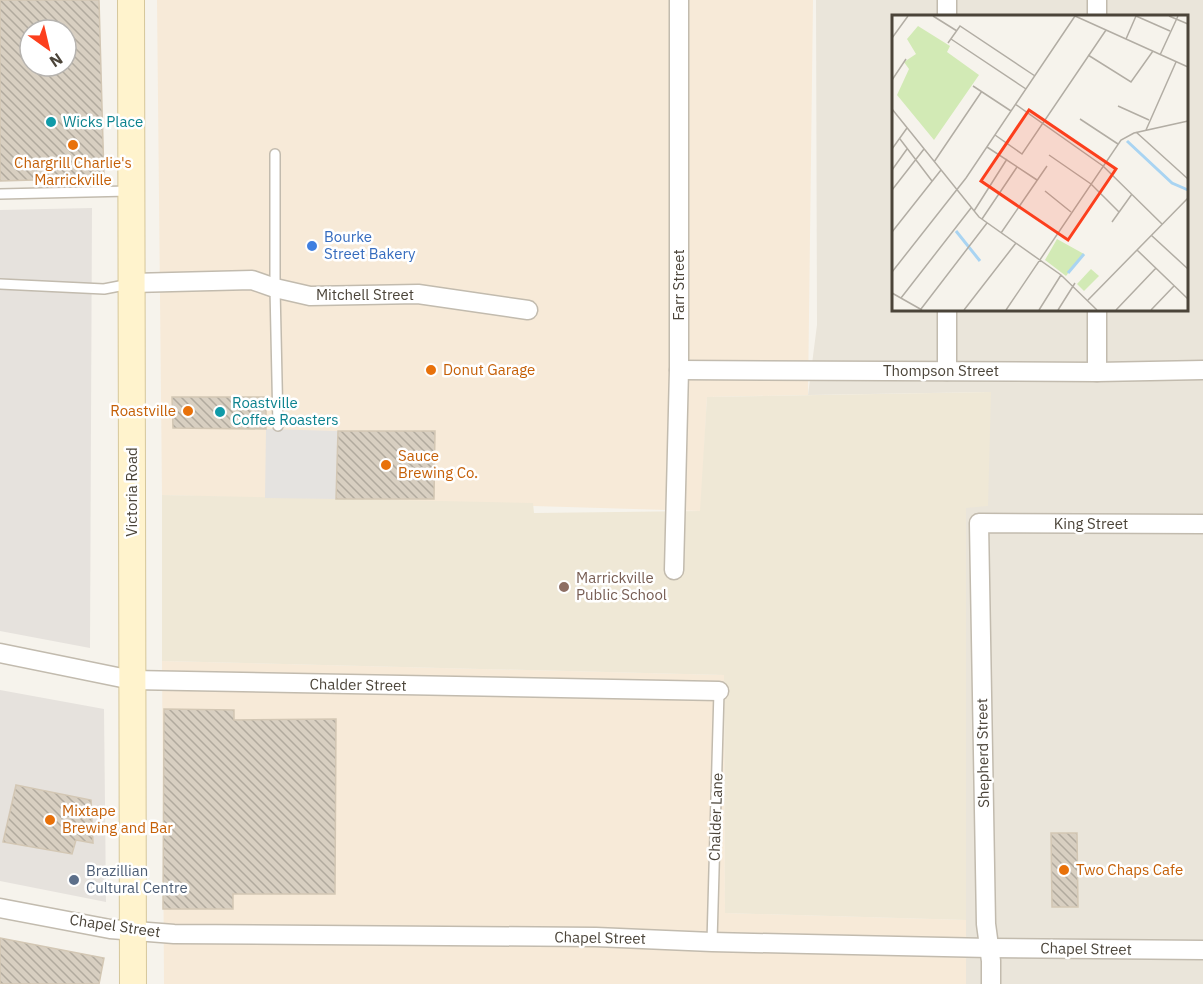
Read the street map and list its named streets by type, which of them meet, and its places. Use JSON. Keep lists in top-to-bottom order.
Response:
{
  "streets": {
    "main road": ["Victoria Road"],
    "street": [
      "Farr Street",
      "Mitchell Street",
      "Thompson Street",
      "King Street",
      "Chalder Street",
      "Shepherd Street",
      "Chapel Street"
    ],
    "lane": ["Chalder Lane"]
  },
  "crossings": [
    ["Farr Street", "Thompson Street"],
    ["Mitchell Street", "Victoria Road"],
    ["Victoria Road", "Chalder Street"],
    ["Victoria Road", "Chapel Street"],
    ["King Street", "Shepherd Street"],
    ["Chalder Street", "Chalder Lane"],
    ["Shepherd Street", "Chapel Street"],
    ["Chalder Lane", "Chapel Street"]
  ],
  "places": [
    "Wicks Place",
    "Chargrill Charlie's Marrickville",
    "Bourke Street Bakery",
    "Donut Garage",
    "Roastville",
    "Roastville Coffee Roasters",
    "Sauce Brewing Co.",
    "Marrickville Public School",
    "Mixtape Brewing and Bar",
    "Two Chaps Cafe",
    "Brazillian Cultural Centre"
  ],
  "north": "bottom right"
}
